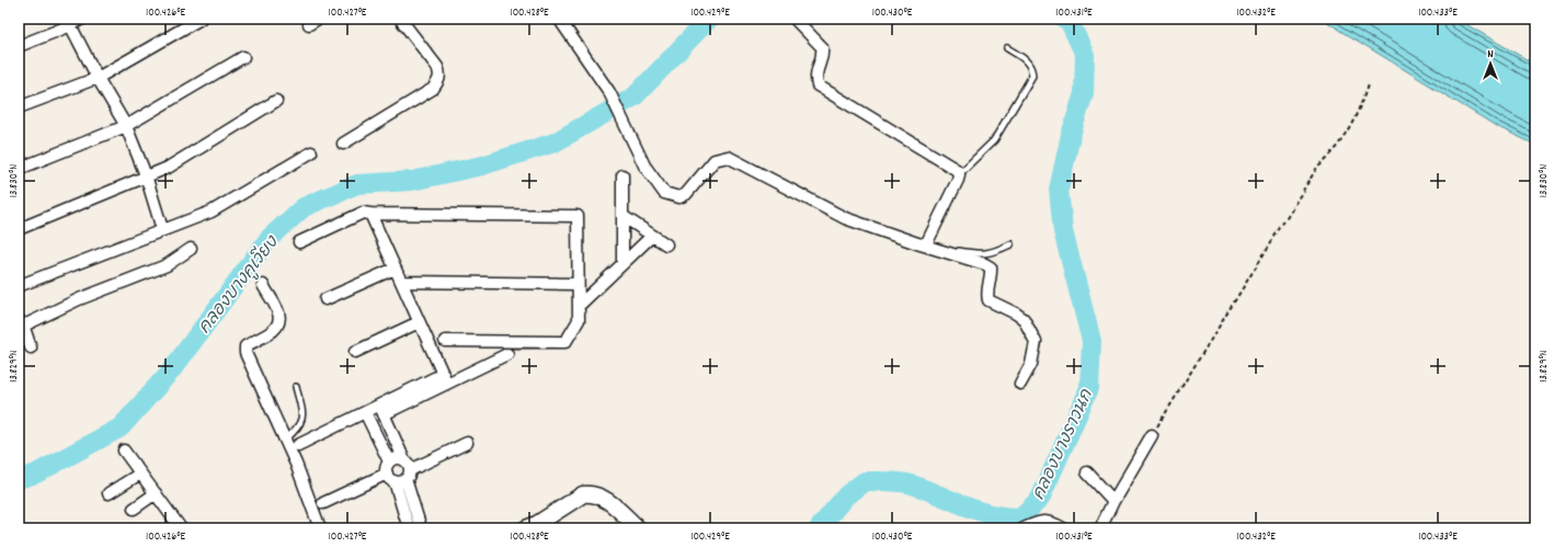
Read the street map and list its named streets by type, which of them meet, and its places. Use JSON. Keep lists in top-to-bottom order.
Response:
{
  "water": ["คลองบางคูเวียง", "คลองบางราวนก"],
  "north": "top",
  "coordinates": [
    "100.426°E",
    "100.427°E",
    "100.428°E",
    "100.429°E",
    "100.430°E",
    "100.431°E",
    "100.432°E",
    "100.433°E",
    "13.830°N",
    "13.829°N"
  ]
}
